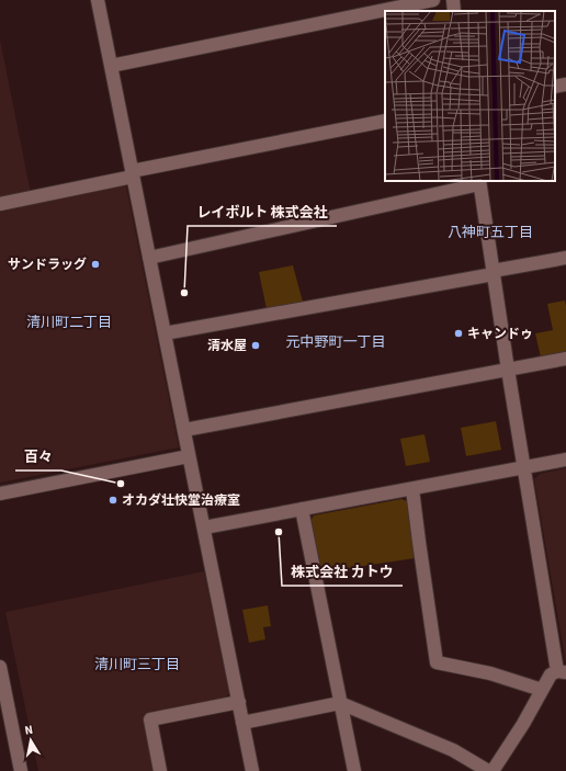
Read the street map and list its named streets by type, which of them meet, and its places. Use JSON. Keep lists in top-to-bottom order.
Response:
{
  "districts": [
    "八神町五丁目",
    "清川町二丁目",
    "元中野町一丁目",
    "清川町三丁目"
  ],
  "places": [
    "サンドラッグ",
    "レイボルト 株式会社",
    "キャンドゥ",
    "清水屋",
    "百々",
    "オカダ壮快堂治療室",
    "株式会社 カトウ"
  ],
  "north": "top"
}
